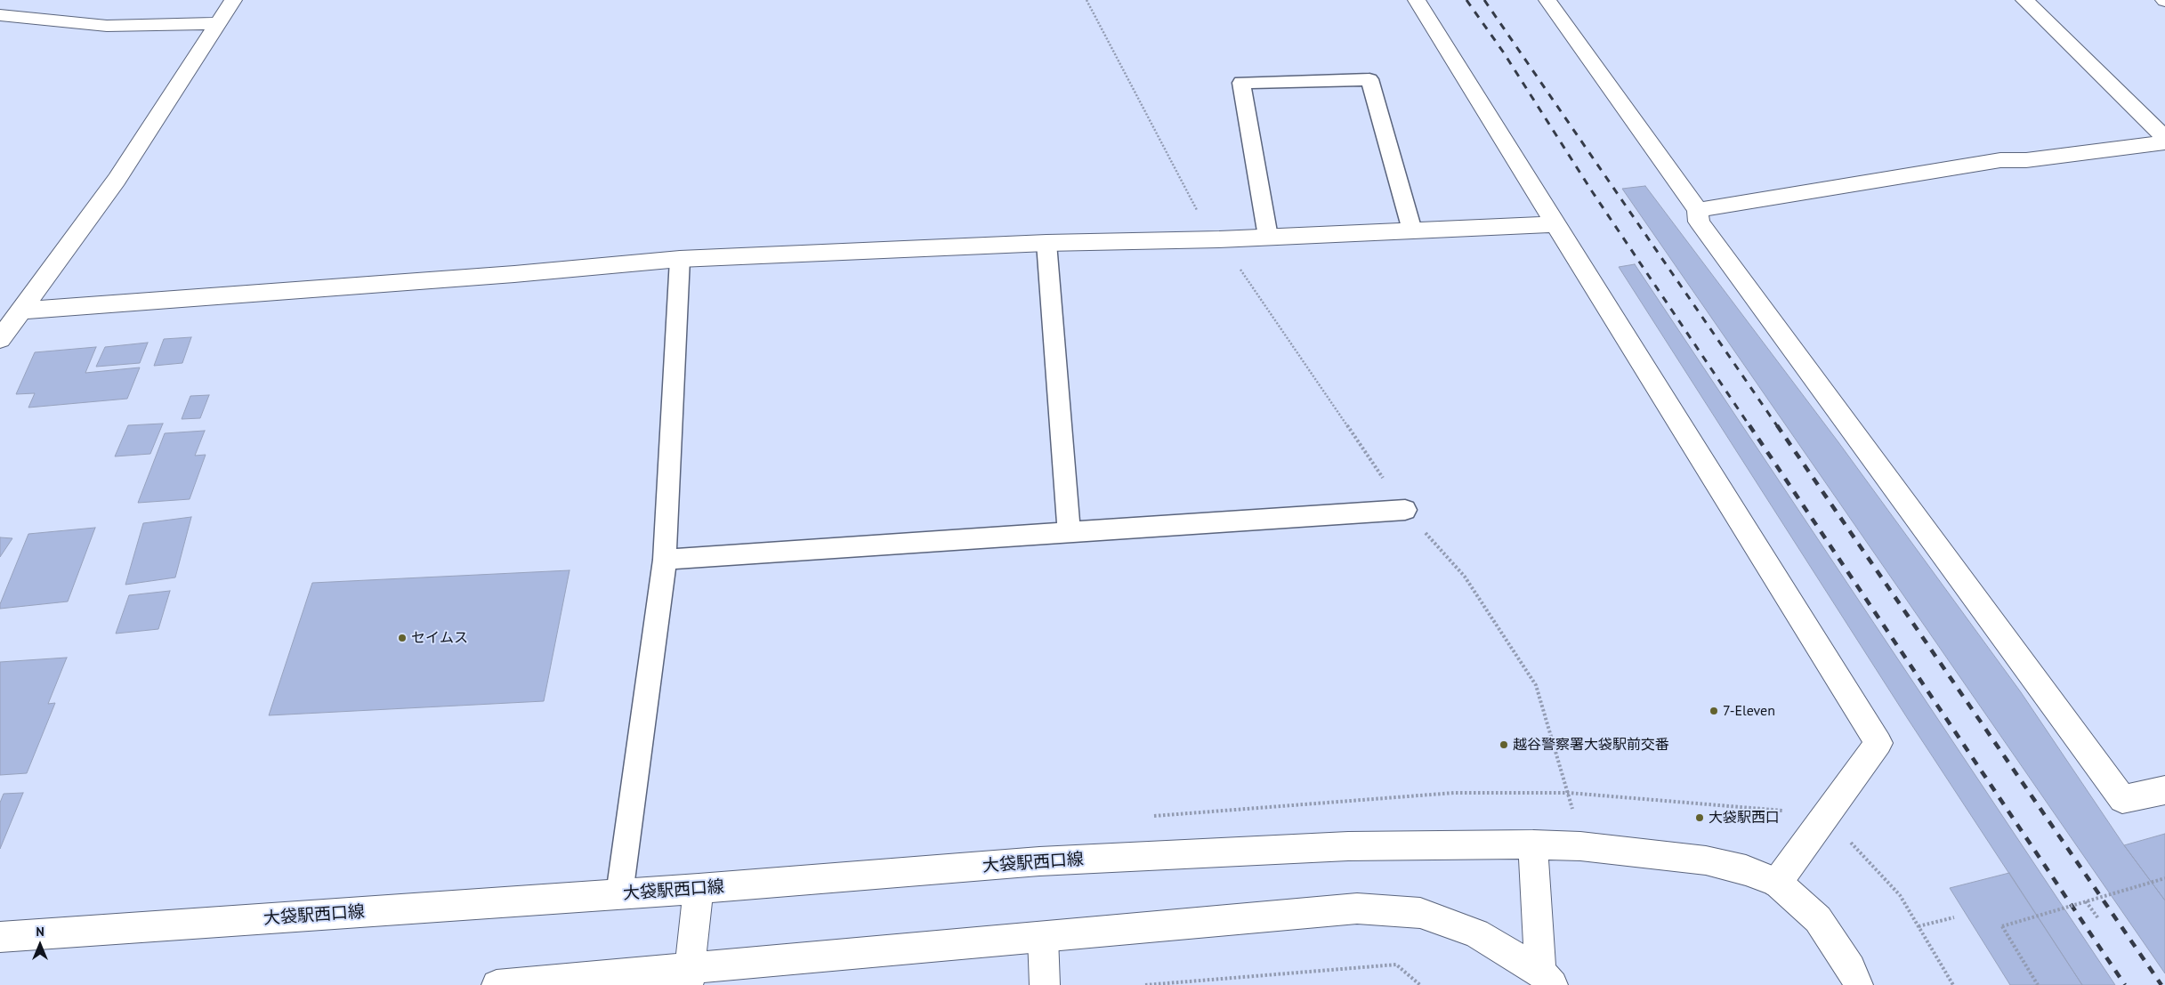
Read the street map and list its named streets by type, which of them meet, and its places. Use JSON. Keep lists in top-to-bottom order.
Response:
{
  "streets": {
    "street": ["大袋駅西口線"]
  },
  "places": [
    "セイムス",
    "7-Eleven",
    "越谷警察署大袋駅前交番",
    "大袋駅西口"
  ],
  "north": "top"
}
